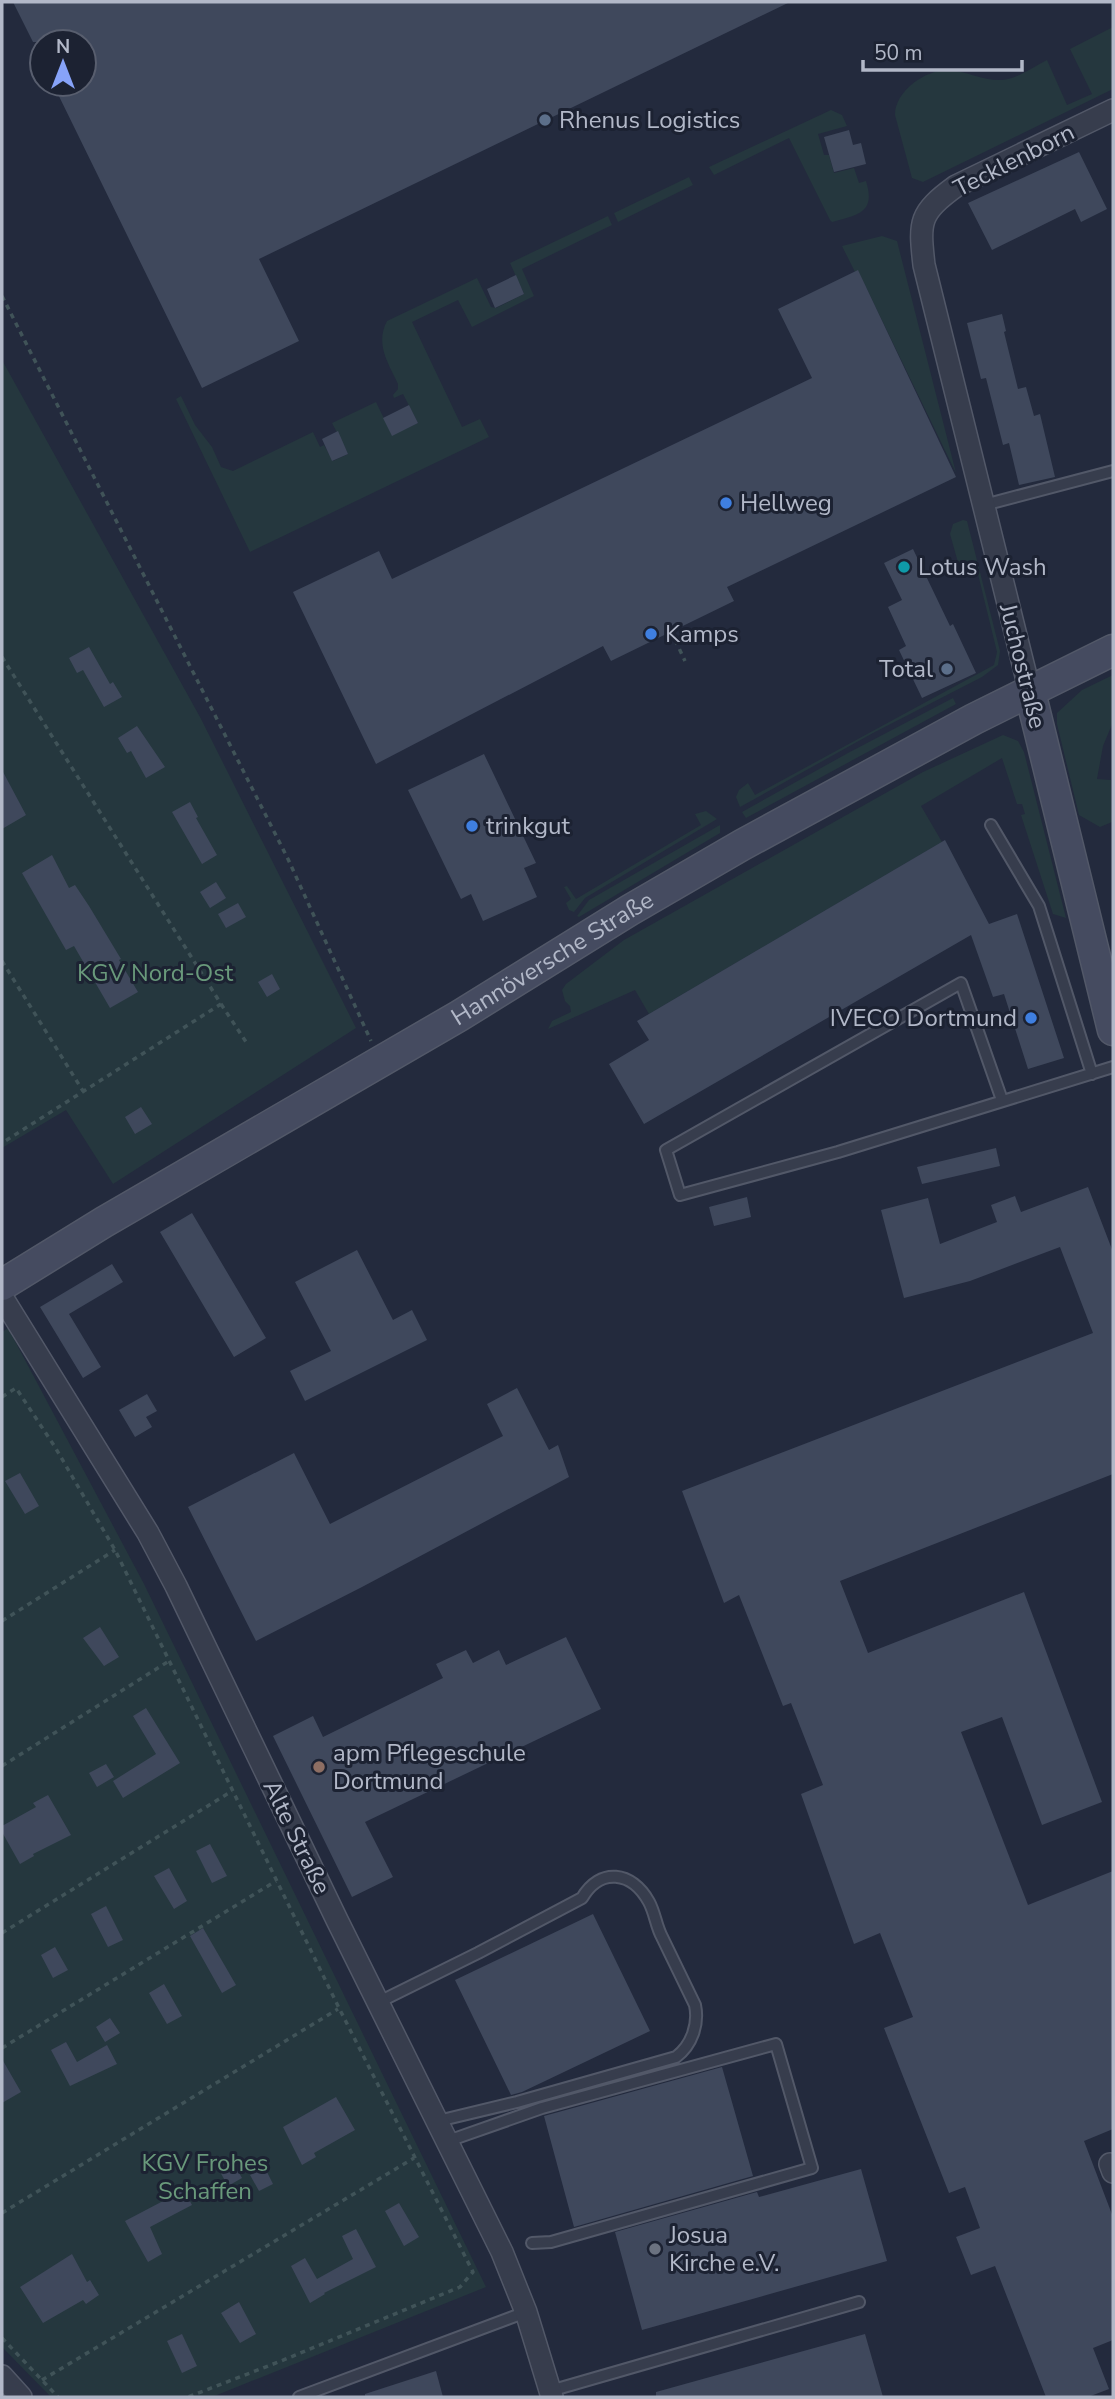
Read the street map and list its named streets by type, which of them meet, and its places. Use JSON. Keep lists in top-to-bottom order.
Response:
{
  "streets": {
    "main road": ["Juchostraße", "Hannöversche Straße"],
    "street": ["Tecklenborn", "Alte Straße"]
  },
  "crossings": [
    ["Tecklenborn", "Juchostraße"],
    ["Juchostraße", "Hannöversche Straße"]
  ],
  "parks": ["KGV Nord-Ost", "KGV Frohes Schaffen"],
  "places": [
    "Rhenus Logistics",
    "Hellweg",
    "Lotus Wash",
    "Kamps",
    "Total",
    "trinkgut",
    "IVECO Dortmund",
    "apm Pflegeschule Dortmund",
    "Josua Kirche e.V."
  ],
  "scale_bar": "50 m",
  "north": "top"
}
